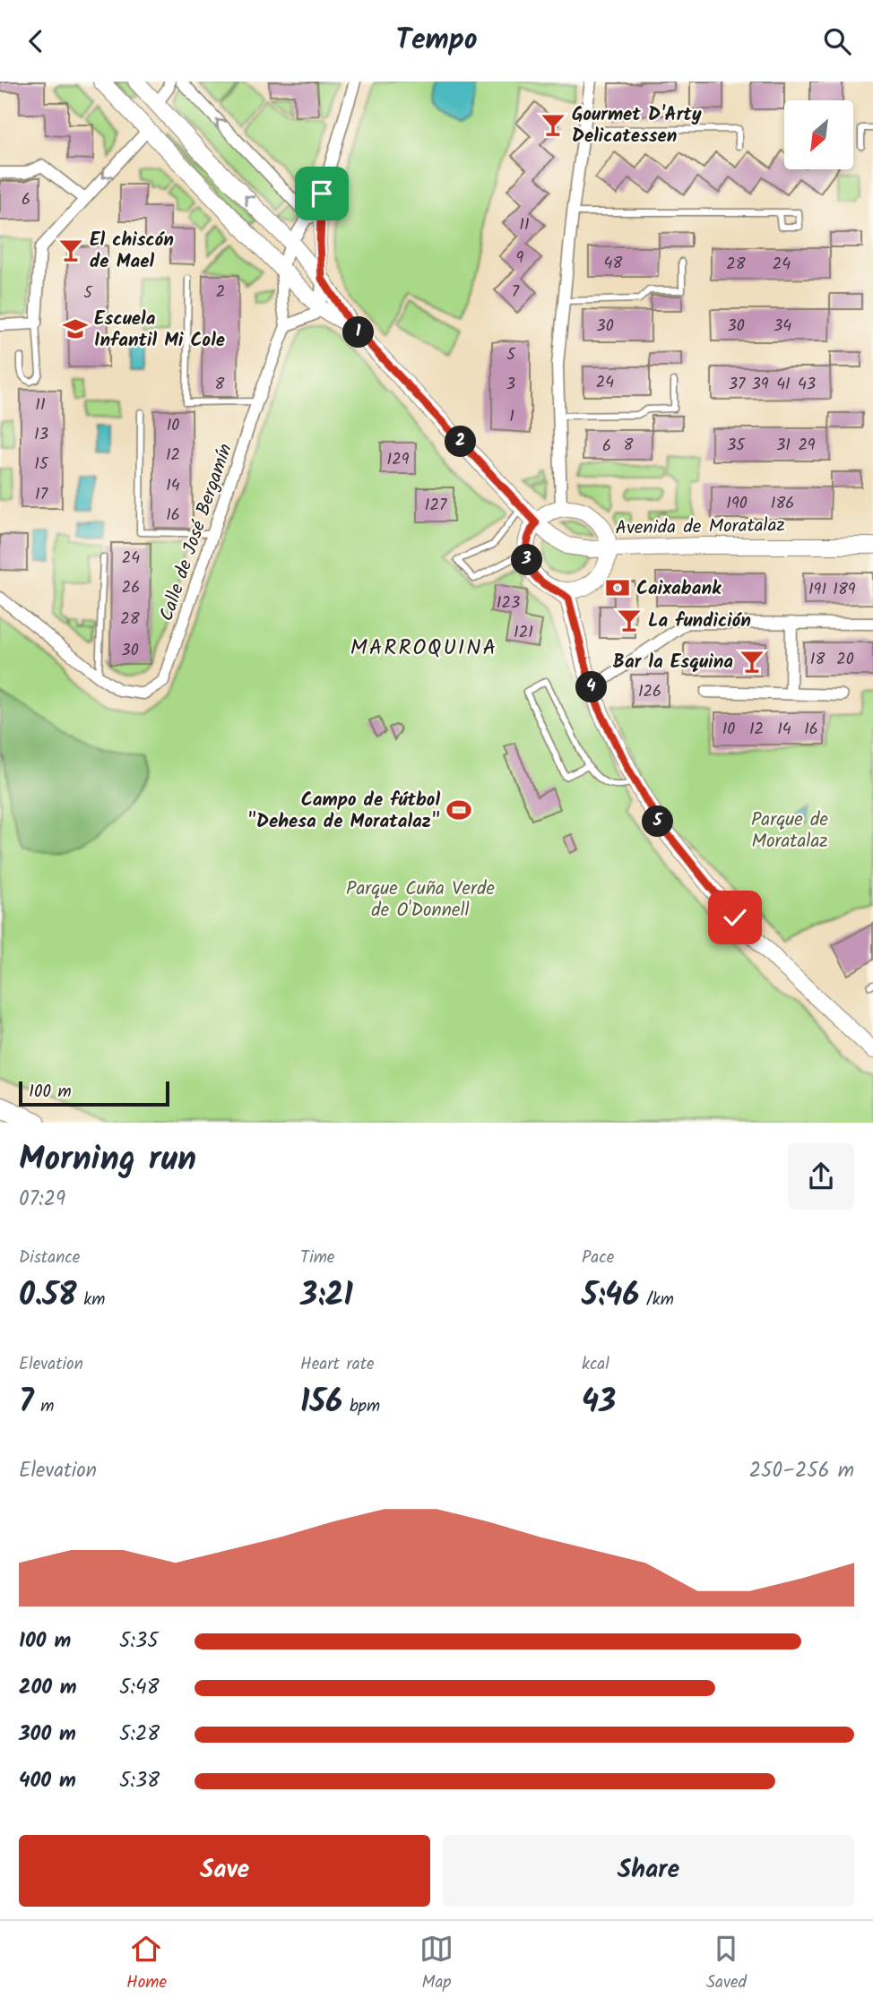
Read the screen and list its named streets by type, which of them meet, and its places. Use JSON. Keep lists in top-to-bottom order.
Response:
{
  "streets": {
    "main road": ["Avenida de Moratalaz"],
    "street": ["Calle de José Bergamín"]
  },
  "districts": ["MARROQUINA"],
  "parks": ["Parque de Moratalaz", "Parque Cuña Verde de O'Donnell"],
  "places": {
    "bar": [
      "Gourmet D'Arty Delicatessen",
      "El chiscón de Mael",
      "La fundición",
      "Bar la Esquina"
    ],
    "school or university": ["Escuela Infantil Mi Cole"],
    "bank": ["Caixabank"],
    "sports": ["Campo de fútbol \"Dehesa de Moratalaz\""]
  },
  "house_numbers": [
    "6",
    "11",
    "9",
    "48",
    "28",
    "24",
    "2",
    "7",
    "5",
    "30",
    "30",
    "34",
    "5",
    "24",
    "8",
    "3",
    "37",
    "39",
    "41",
    "43",
    "11",
    "1",
    "10",
    "13",
    "8",
    "35",
    "31",
    "29",
    "6",
    "12",
    "129",
    "15",
    "14",
    "17",
    "190",
    "186",
    "127",
    "16",
    "24",
    "26",
    "191",
    "189",
    "123",
    "28",
    "121",
    "30",
    "18",
    "20",
    "126",
    "10",
    "12",
    "14",
    "16"
  ],
  "scale_bar": "100 m",
  "north": "bottom left",
  "page": {
    "header": "Tempo",
    "pins": [
      "1",
      "2",
      "3",
      "4",
      "5"
    ],
    "scale": "100 m",
    "heading": ["Morning run", "07:29"],
    "stats": [
      ["Distance", "0.58 km"],
      ["Time", "3:21"],
      ["Pace", "5:46 /km"],
      ["Elevation", "7 m"],
      ["Heart rate", "156 bpm"],
      ["kcal", "43"]
    ],
    "chart": ["Elevation", "250–256 m"],
    "list": [
      {
        "name": "100 m",
        "note": "5:35"
      },
      {
        "name": "200 m",
        "note": "5:48"
      },
      {
        "name": "300 m",
        "note": "5:28"
      },
      {
        "name": "400 m",
        "note": "5:38"
      }
    ],
    "buttons": ["Save", "Share"],
    "tabs": ["Home", "Map", "Saved"]
  }
}
